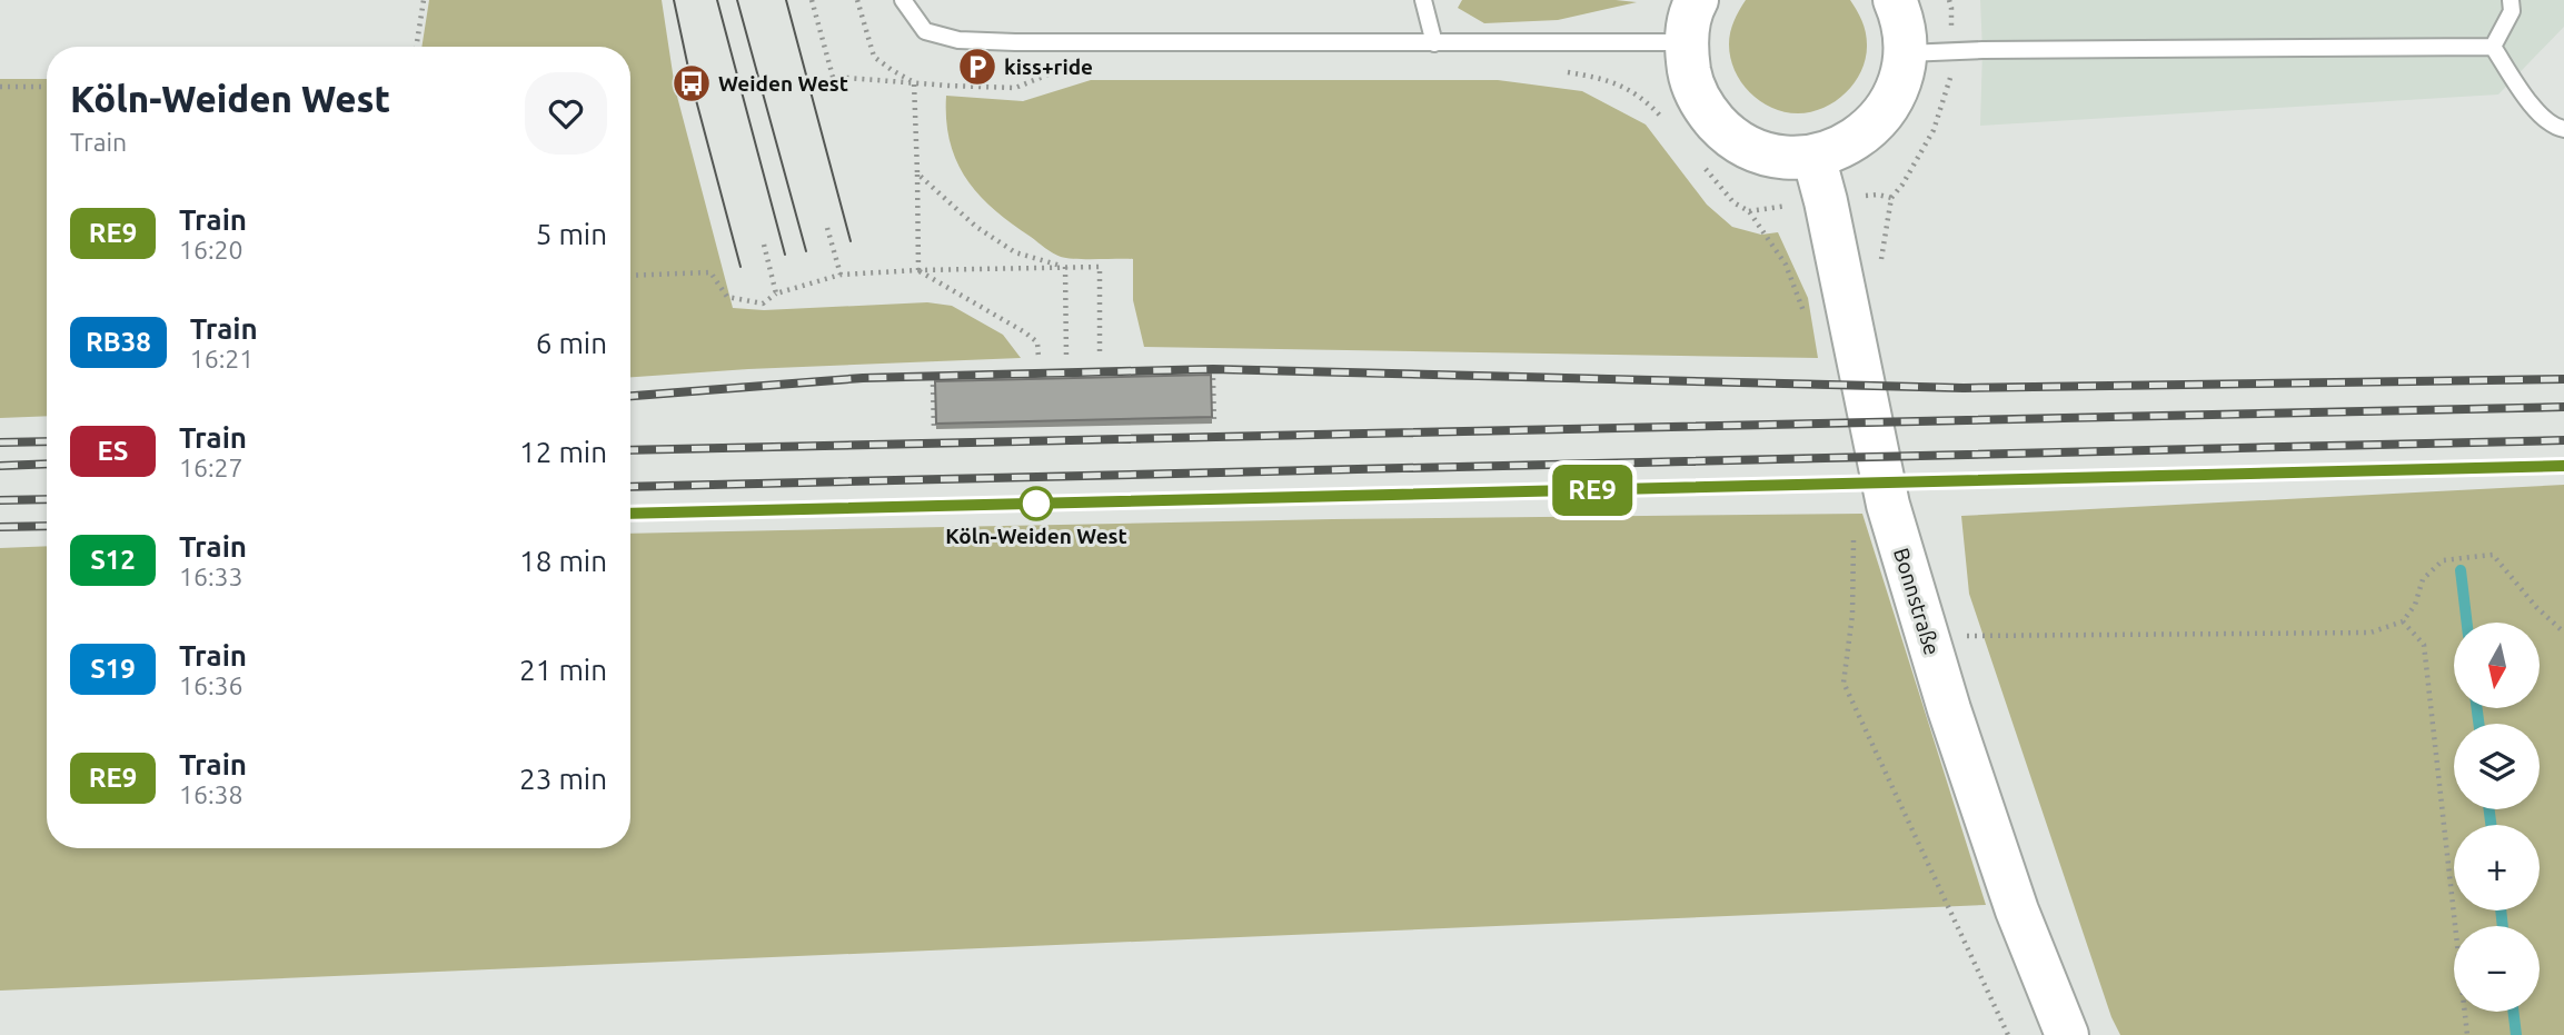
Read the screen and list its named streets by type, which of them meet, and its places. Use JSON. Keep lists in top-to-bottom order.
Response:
{
  "streets": {
    "main road": ["Bonnstraße"]
  },
  "places": {
    "parking": ["kiss+ride"],
    "bus stop": ["Weiden West"],
    "other": ["Köln-Weiden West"]
  },
  "north": "bottom",
  "page": {
    "on_map": "RE9",
    "heading": ["Köln-Weiden West", "Train"],
    "list": [
      {
        "mark": "RE9",
        "name": "Train",
        "note": "16:20",
        "value": "5 min"
      },
      {
        "mark": "RB38",
        "name": "Train",
        "note": "16:21",
        "value": "6 min"
      },
      {
        "mark": "ES",
        "name": "Train",
        "note": "16:27",
        "value": "12 min"
      },
      {
        "mark": "S12",
        "name": "Train",
        "note": "16:33",
        "value": "18 min"
      },
      {
        "mark": "S19",
        "name": "Train",
        "note": "16:36",
        "value": "21 min"
      },
      {
        "mark": "RE9",
        "name": "Train",
        "note": "16:38",
        "value": "23 min"
      }
    ],
    "map_buttons": ["+", "−"]
  }
}
